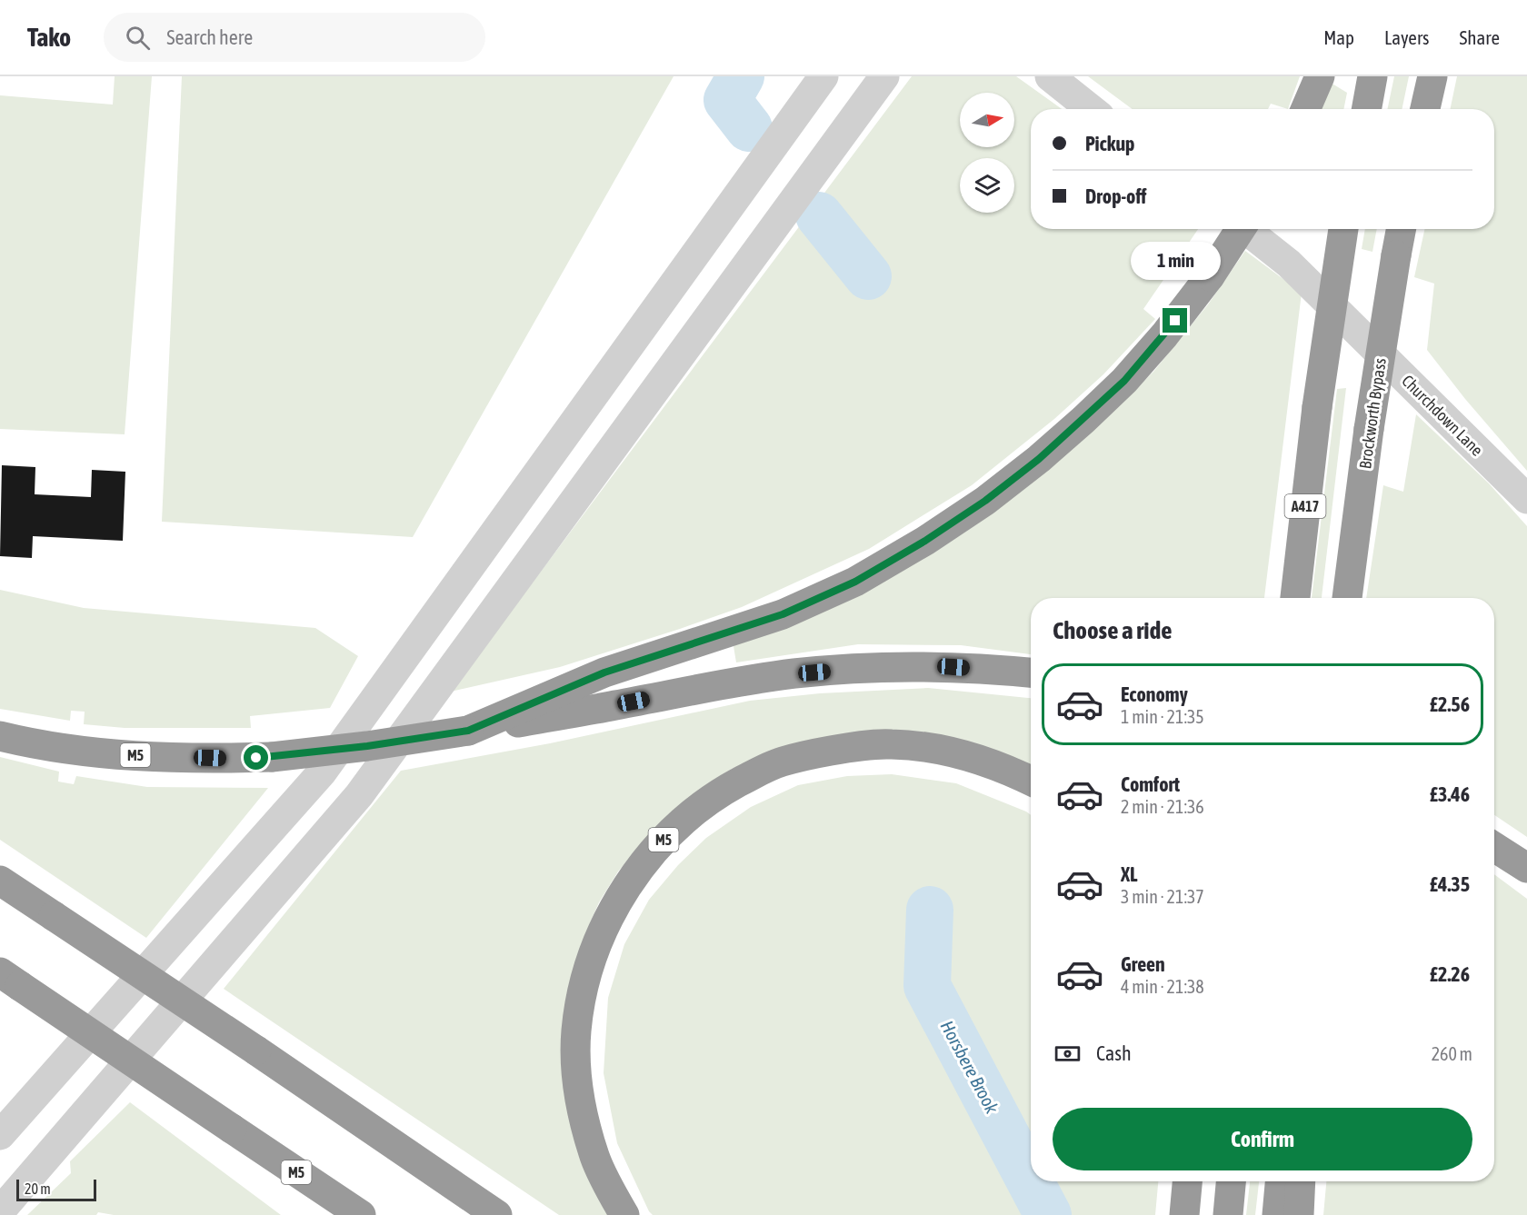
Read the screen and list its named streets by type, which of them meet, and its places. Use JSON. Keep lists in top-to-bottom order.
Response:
{
  "streets": {
    "highway": ["Brockworth Bypass", "A417", "M5"],
    "street": ["Churchdown Lane"]
  },
  "water": ["Horsbere Brook"],
  "scale_bar": "20 m",
  "north": "right",
  "page": {
    "header": "Tako",
    "search": "Search here",
    "nav": ["Map", "Layers", "Share"],
    "banner": ["Pickup", "Drop-off"],
    "bubble": "1 min",
    "heading": "Choose a ride",
    "list": [
      {
        "name": "Economy",
        "note": "1 min · 21:35",
        "value": "£2.56"
      },
      {
        "name": "Comfort",
        "note": "2 min · 21:36",
        "value": "£3.46"
      },
      {
        "name": "XL",
        "note": "3 min · 21:37",
        "value": "£4.35"
      },
      {
        "name": "Green",
        "note": "4 min · 21:38",
        "value": "£2.26"
      }
    ],
    "pay": ["Cash", "260 m"],
    "buttons": "Confirm",
    "scale": "20 m"
  }
}
